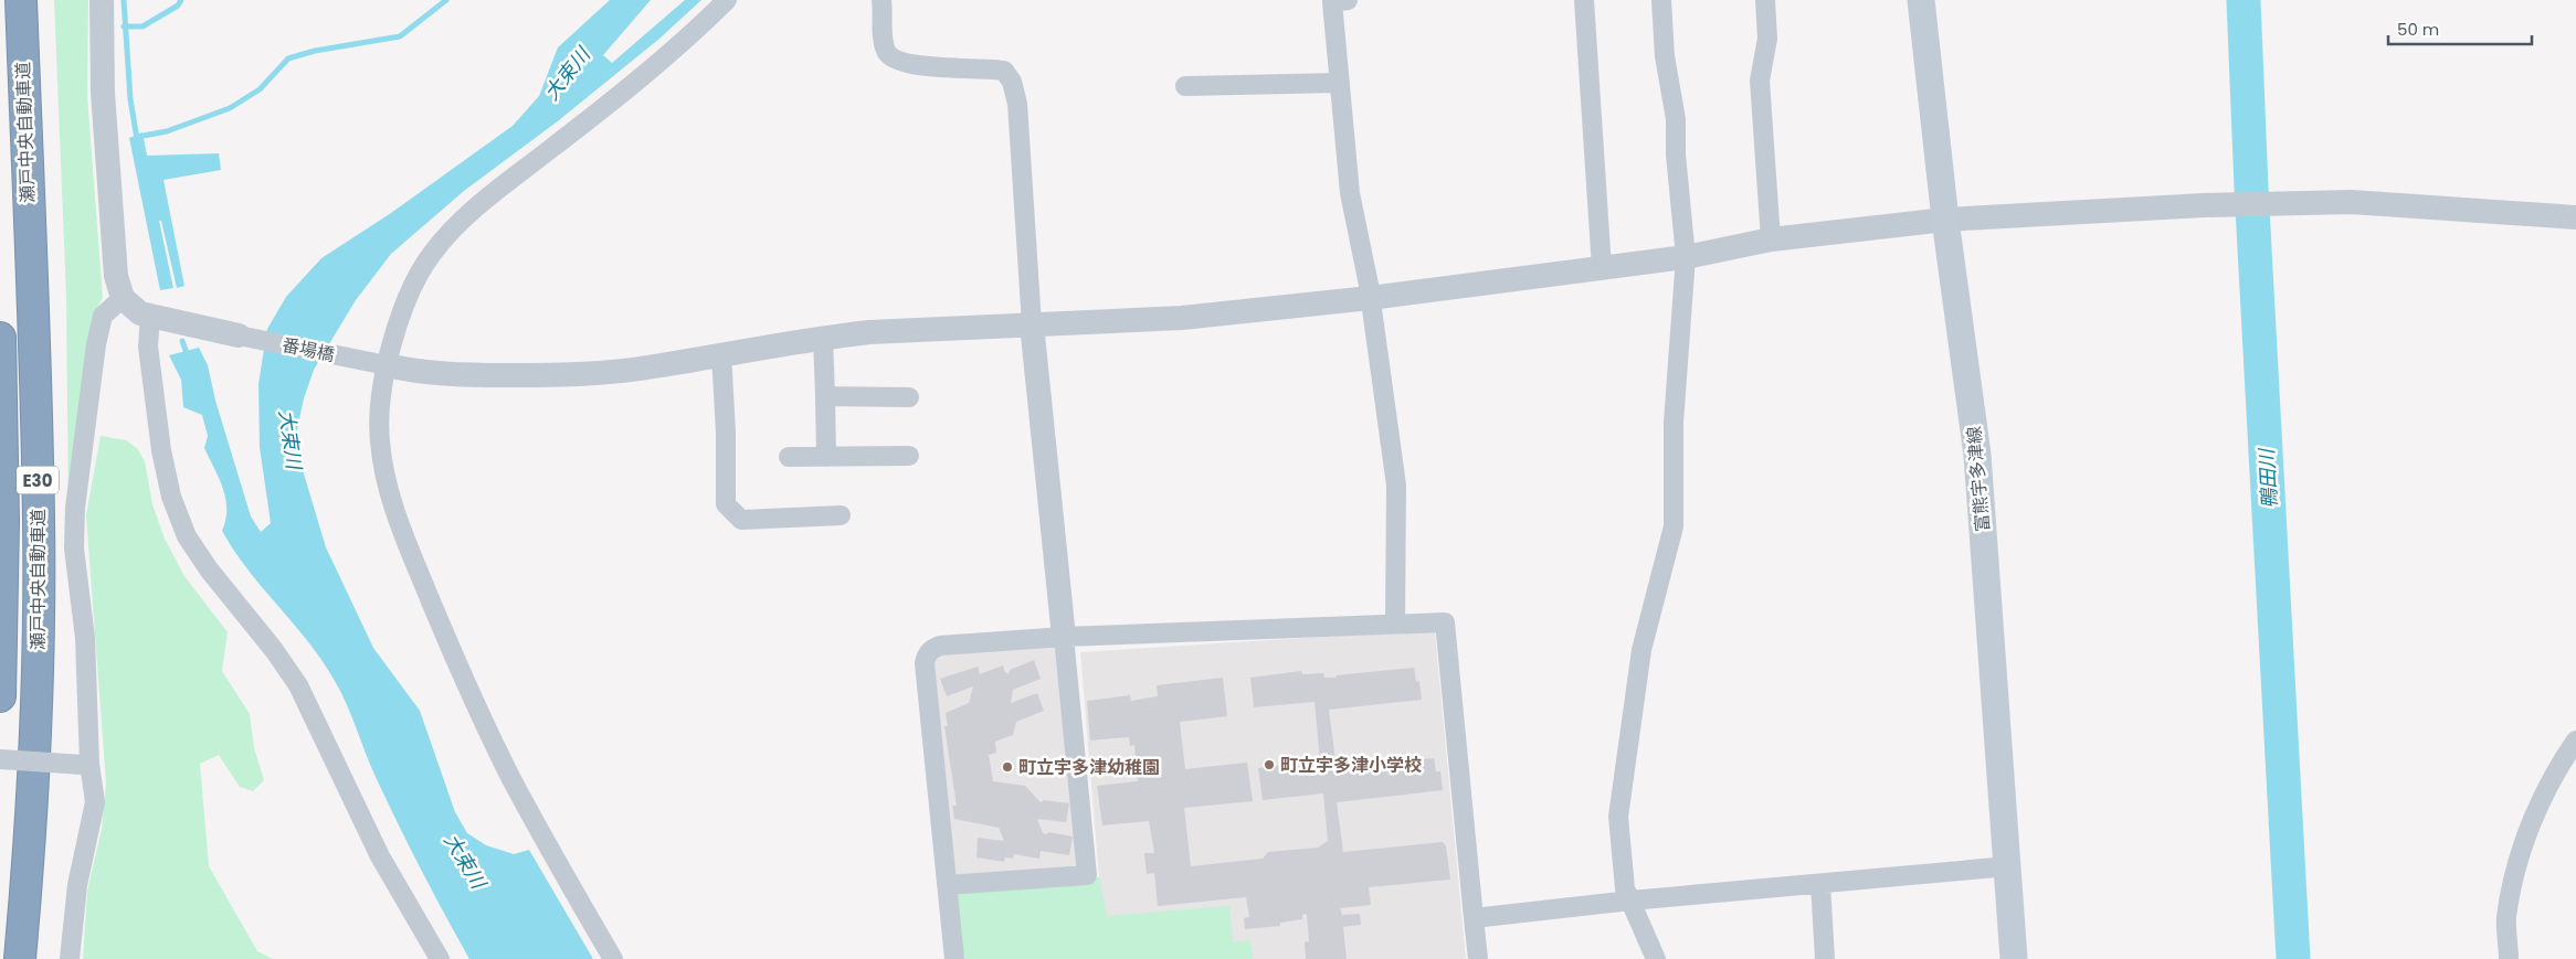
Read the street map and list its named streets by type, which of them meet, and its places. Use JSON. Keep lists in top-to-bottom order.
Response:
{
  "streets": {
    "highway": ["瀬戸中央自動車道", "E30"],
    "main road": ["富熊宇多津線"],
    "street": ["番場橋"]
  },
  "water": ["大束川", "鴨田川"],
  "places": ["町立宇多津小学校", "町立宇多津幼稚園"],
  "scale_bar": "50 m"
}
